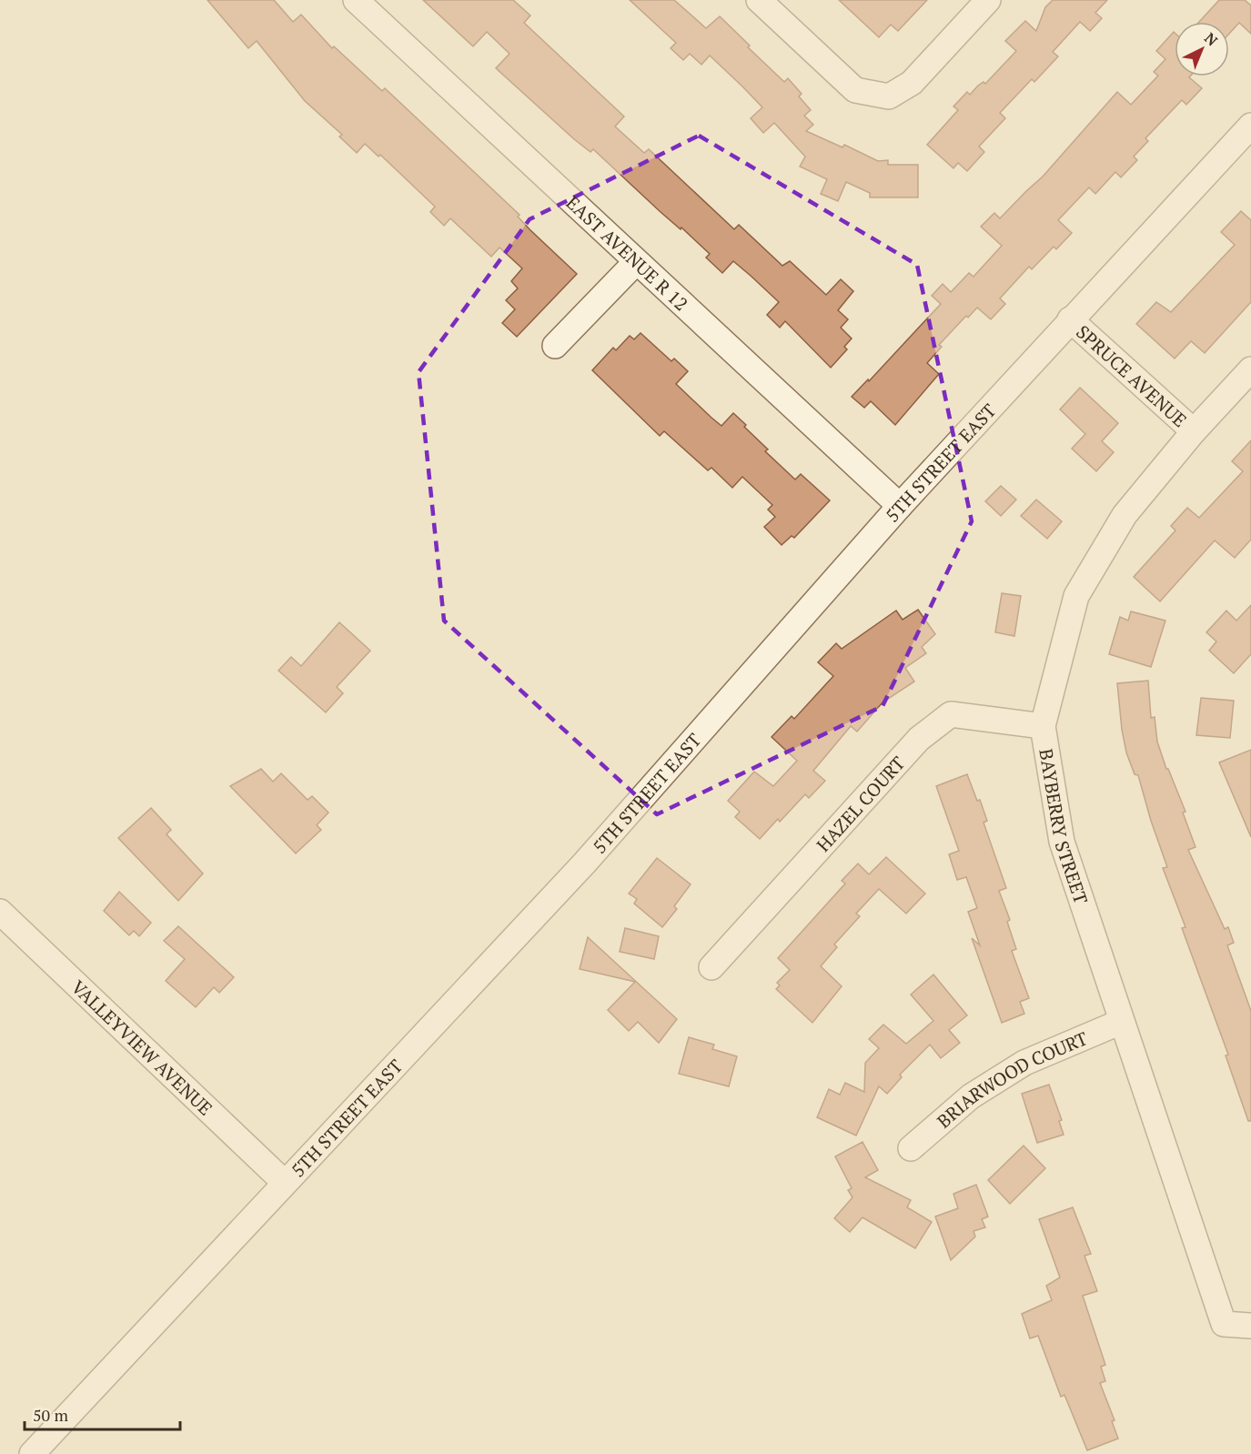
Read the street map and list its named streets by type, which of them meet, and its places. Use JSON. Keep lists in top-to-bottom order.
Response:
{
  "streets": {
    "street": [
      "EAST AVENUE R 12",
      "SPRUCE AVENUE",
      "5TH STREET EAST",
      "HAZEL COURT",
      "BAYBERRY STREET",
      "VALLEYVIEW AVENUE",
      "BRIARWOOD COURT"
    ]
  },
  "crossings": [
    ["EAST AVENUE R 12", "5TH STREET EAST"],
    ["SPRUCE AVENUE", "5TH STREET EAST"],
    ["SPRUCE AVENUE", "BAYBERRY STREET"],
    ["5TH STREET EAST", "VALLEYVIEW AVENUE"],
    ["HAZEL COURT", "BAYBERRY STREET"],
    ["BAYBERRY STREET", "BRIARWOOD COURT"]
  ],
  "scale_bar": "50 m",
  "north": "top right"
}
